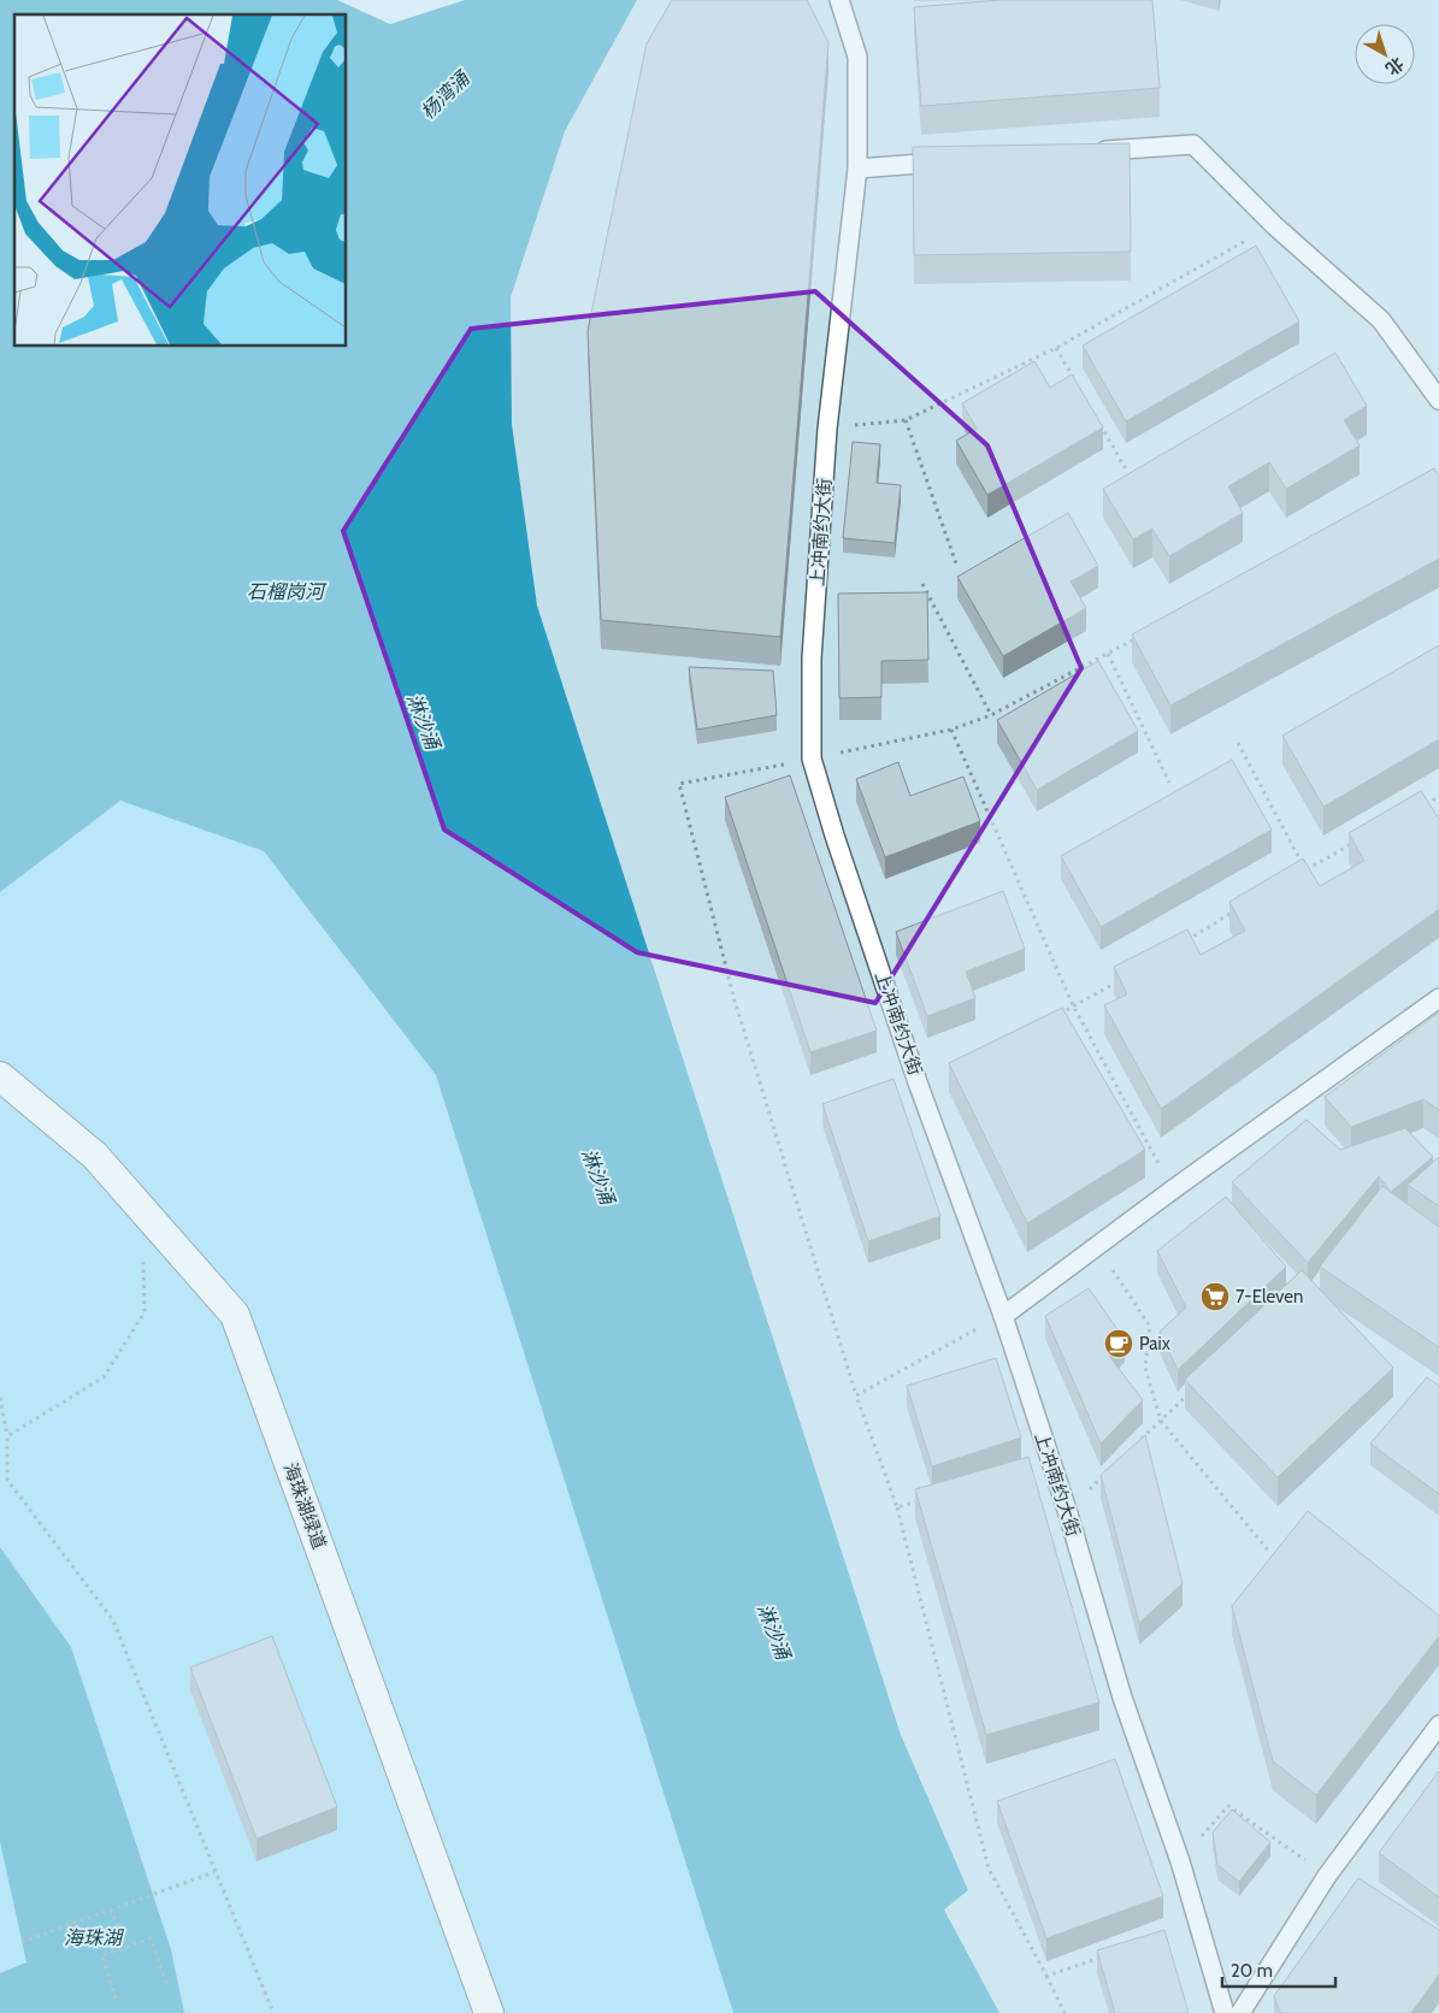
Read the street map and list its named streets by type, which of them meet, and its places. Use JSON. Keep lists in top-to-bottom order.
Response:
{
  "streets": {
    "street": ["海珠湖绿道"],
    "lane": ["上冲南约大街"]
  },
  "water": [
    "杨湾涌",
    "石榴岗河",
    "淋沙涌",
    "海珠湖"
  ],
  "places": {
    "supermarket": ["7-Eleven"],
    "cafe": ["Paix"]
  },
  "scale_bar": "20 m",
  "north": "bottom right"
}
